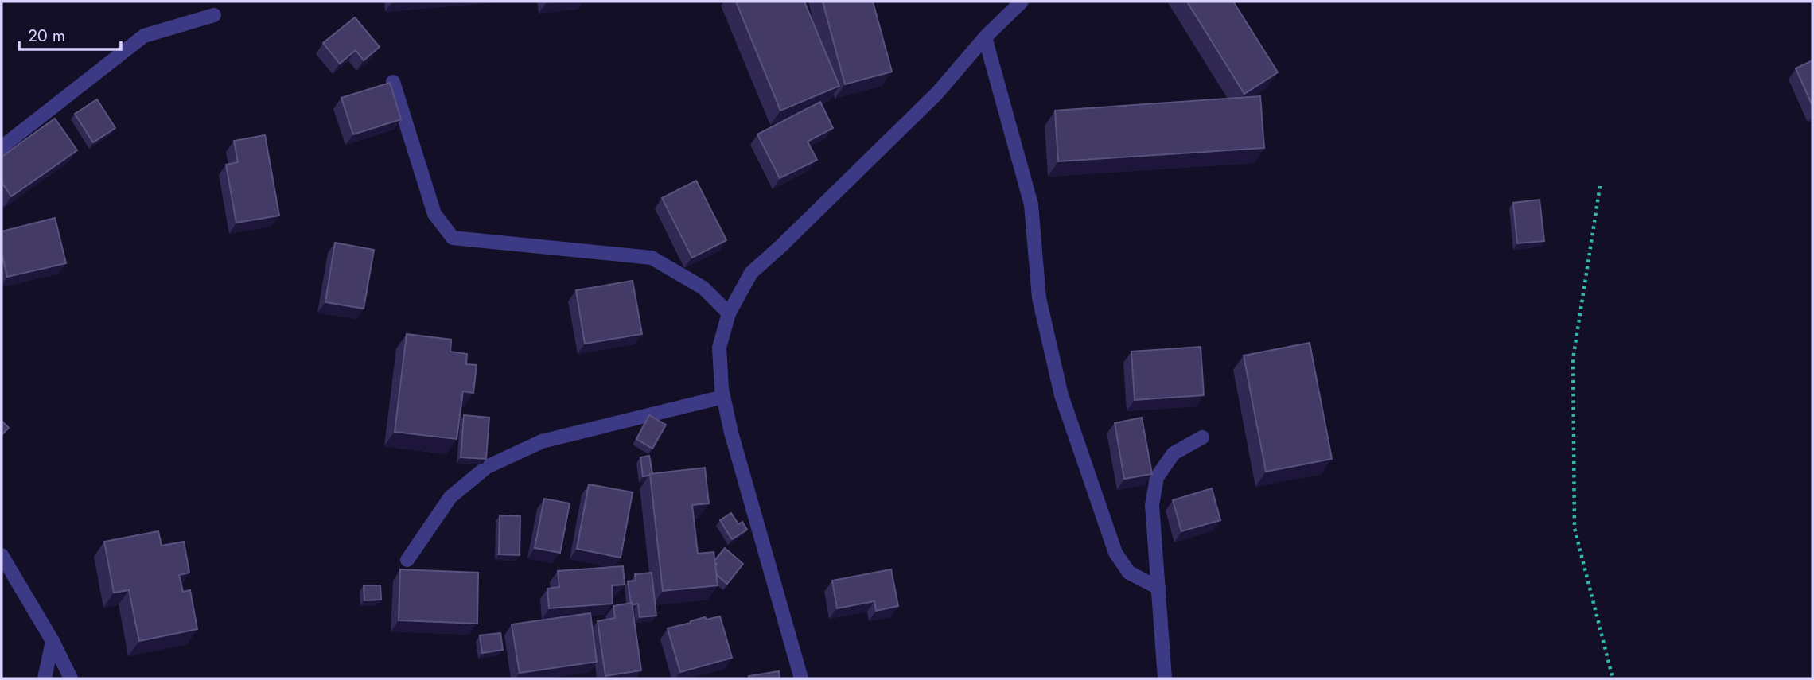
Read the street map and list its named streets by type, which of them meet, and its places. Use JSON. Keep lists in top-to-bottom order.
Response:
{
  "scale_bar": "20 m"
}
